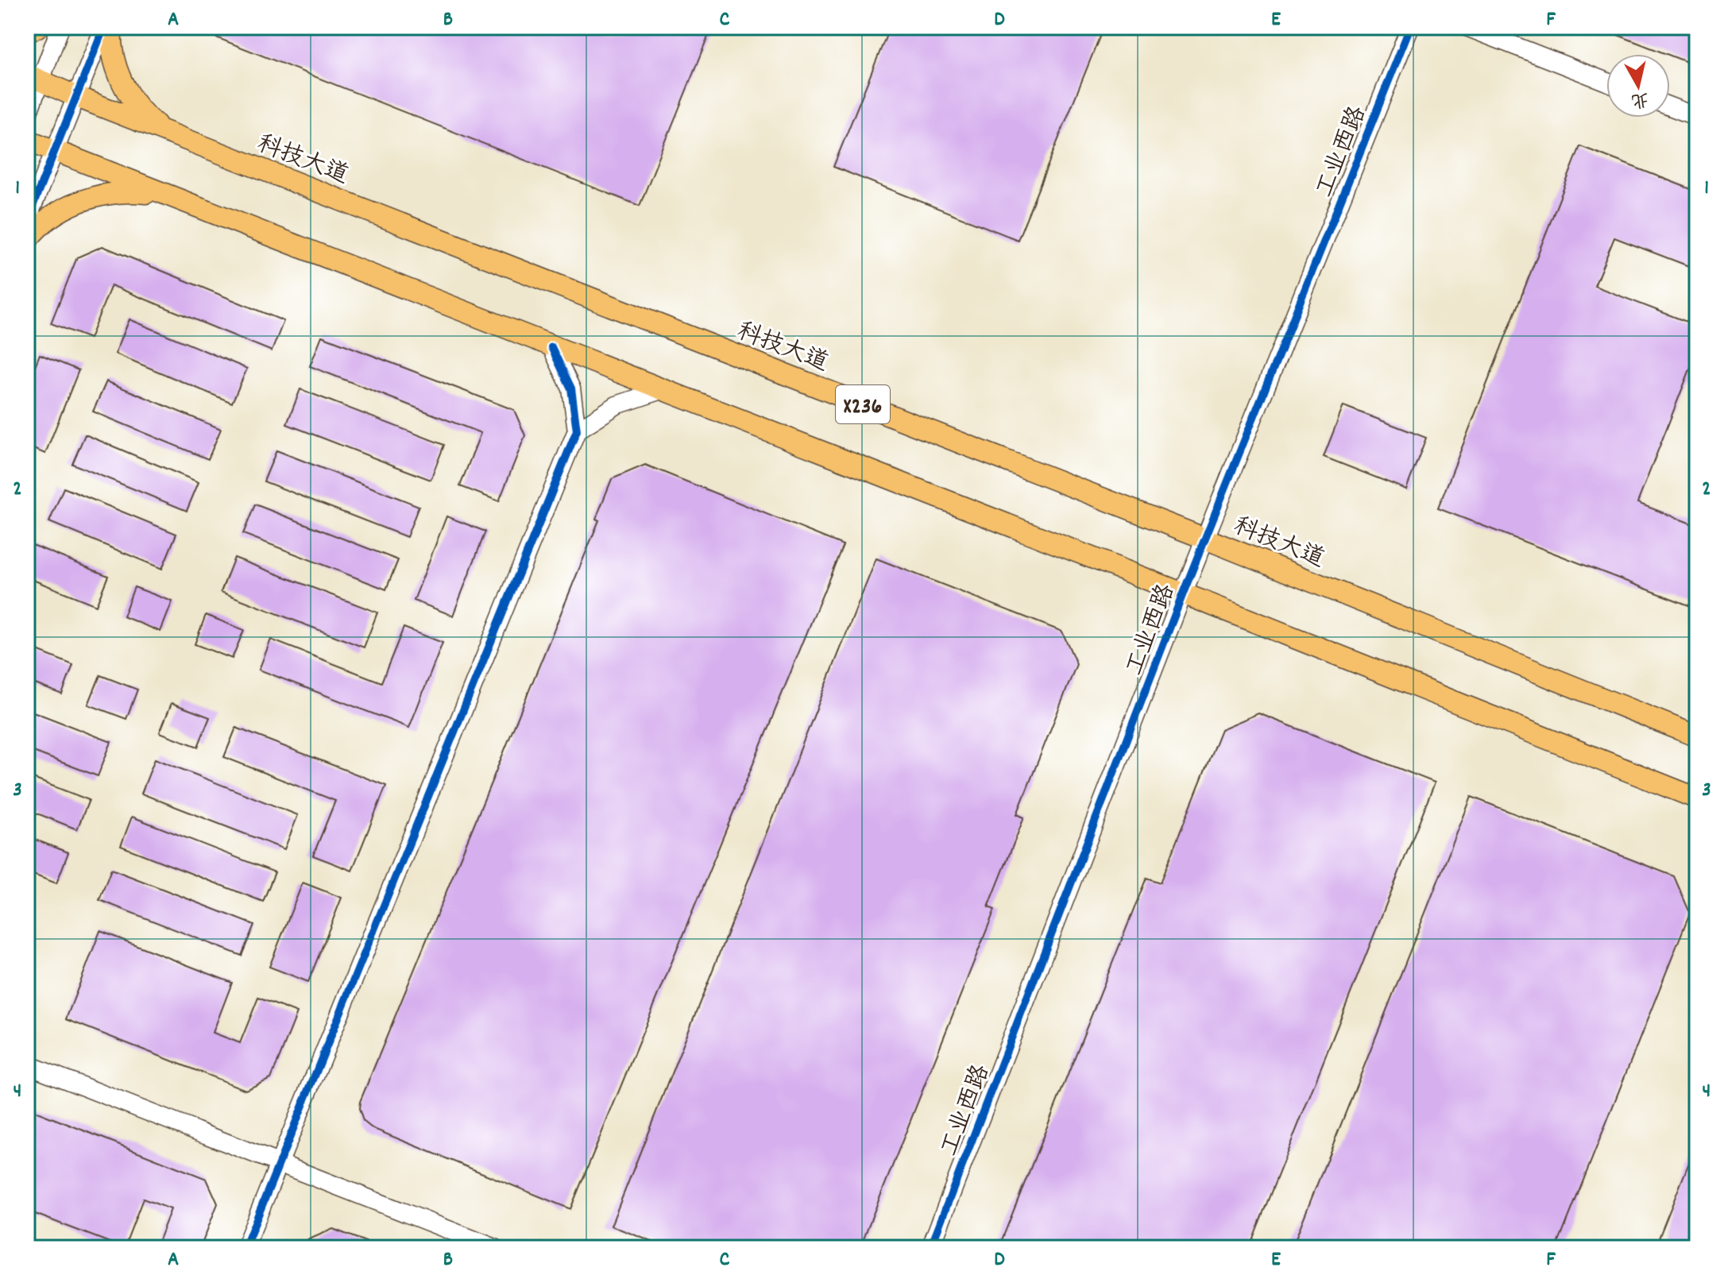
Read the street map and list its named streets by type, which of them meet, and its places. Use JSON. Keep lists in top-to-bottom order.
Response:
{
  "streets": {
    "main road": ["科技大道", "X236"],
    "street": ["工业西路"]
  },
  "crossings": [
    ["工业西路", "科技大道"],
    ["工业西路", "X236"]
  ],
  "north": "bottom",
  "grid": {
    "columns": [
      "A",
      "B",
      "C",
      "D",
      "E",
      "F"
    ],
    "rows": [
      "1",
      "2",
      "3",
      "4"
    ]
  }
}
